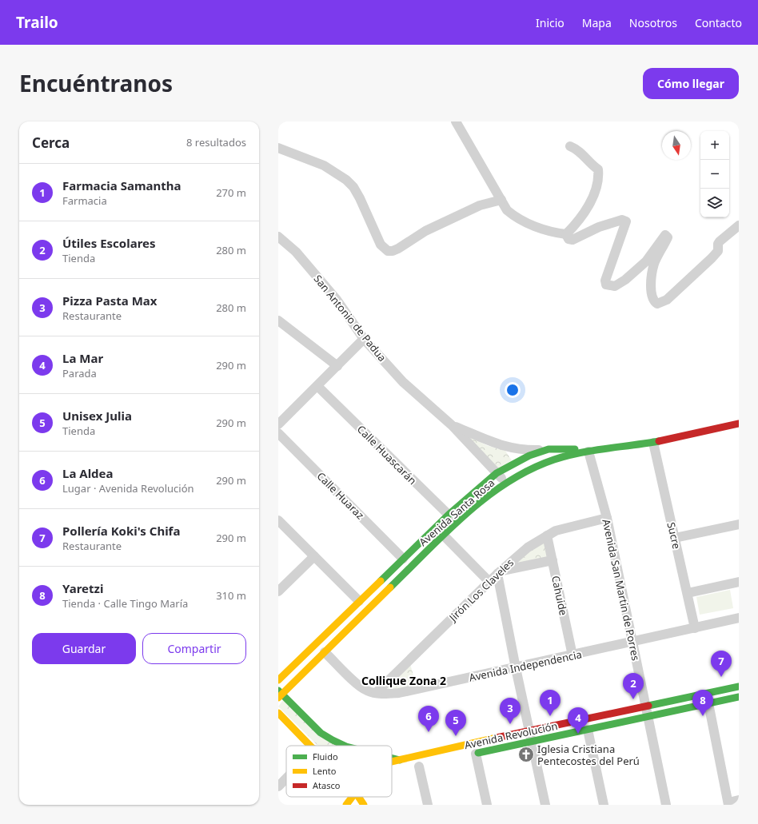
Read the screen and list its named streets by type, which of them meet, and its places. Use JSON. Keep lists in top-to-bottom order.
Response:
{
  "streets": {
    "street": [
      "San Antonio de Padua",
      "Calle Huascarán",
      "Calle Huaraz",
      "Avenida Santa Rosa",
      "Sucre",
      "Jirón Los Claveles",
      "Avenida San Martin de Porres",
      "Cahuide",
      "Avenida Independencia",
      "Avenida Revolución"
    ]
  },
  "crossings": [
    ["San Antonio de Padua", "Avenida Santa Rosa"],
    ["Calle Huascarán", "Avenida Santa Rosa"],
    ["Calle Huaraz", "Avenida Santa Rosa"],
    ["Avenida Santa Rosa", "Avenida San Martin de Porres"],
    ["Avenida Santa Rosa", "Avenida Independencia"],
    ["Sucre", "Avenida Independencia"],
    ["Jirón Los Claveles", "Avenida San Martin de Porres"],
    ["Jirón Los Claveles", "Cahuide"],
    ["Jirón Los Claveles", "Avenida Independencia"],
    ["Avenida San Martin de Porres", "Avenida Independencia"],
    ["Avenida San Martin de Porres", "Avenida Revolución"],
    ["Cahuide", "Avenida Independencia"]
  ],
  "districts": ["Collique Zona 2"],
  "places": {
    "church": ["Iglesia Cristiana Pentecostes del Perú"]
  },
  "legend": ["Fluido", "Lento", "Atasco"],
  "north": "bottom",
  "page": {
    "header": "Trailo",
    "nav": [
      "Inicio",
      "Mapa",
      "Nosotros",
      "Contacto"
    ],
    "title": "Encuéntranos",
    "buttons": [
      "Cómo llegar",
      ["Guardar", "Compartir"]
    ],
    "heading": ["Cerca", "8 resultados"],
    "map_buttons": ["+", "−"],
    "list": [
      {
        "mark": "1",
        "name": "Farmacia Samantha",
        "note": "Farmacia",
        "value": "270 m"
      },
      {
        "mark": "2",
        "name": "Útiles Escolares",
        "note": "Tienda",
        "value": "280 m"
      },
      {
        "mark": "3",
        "name": "Pizza Pasta Max",
        "note": "Restaurante",
        "value": "280 m"
      },
      {
        "mark": "4",
        "name": "La Mar",
        "note": "Parada",
        "value": "290 m"
      },
      {
        "mark": "5",
        "name": "Unisex Julia",
        "note": "Tienda",
        "value": "290 m"
      },
      {
        "mark": "6",
        "name": "La Aldea",
        "note": "Lugar · Avenida Revolución",
        "value": "290 m"
      },
      {
        "mark": "7",
        "name": "Pollería Koki's Chifa",
        "note": "Restaurante",
        "value": "290 m"
      },
      {
        "mark": "8",
        "name": "Yaretzi",
        "note": "Tienda · Calle Tingo María",
        "value": "310 m"
      }
    ],
    "pins": [
      "7",
      "2",
      "1",
      "8",
      "3",
      "6",
      "4",
      "5"
    ]
  }
}
